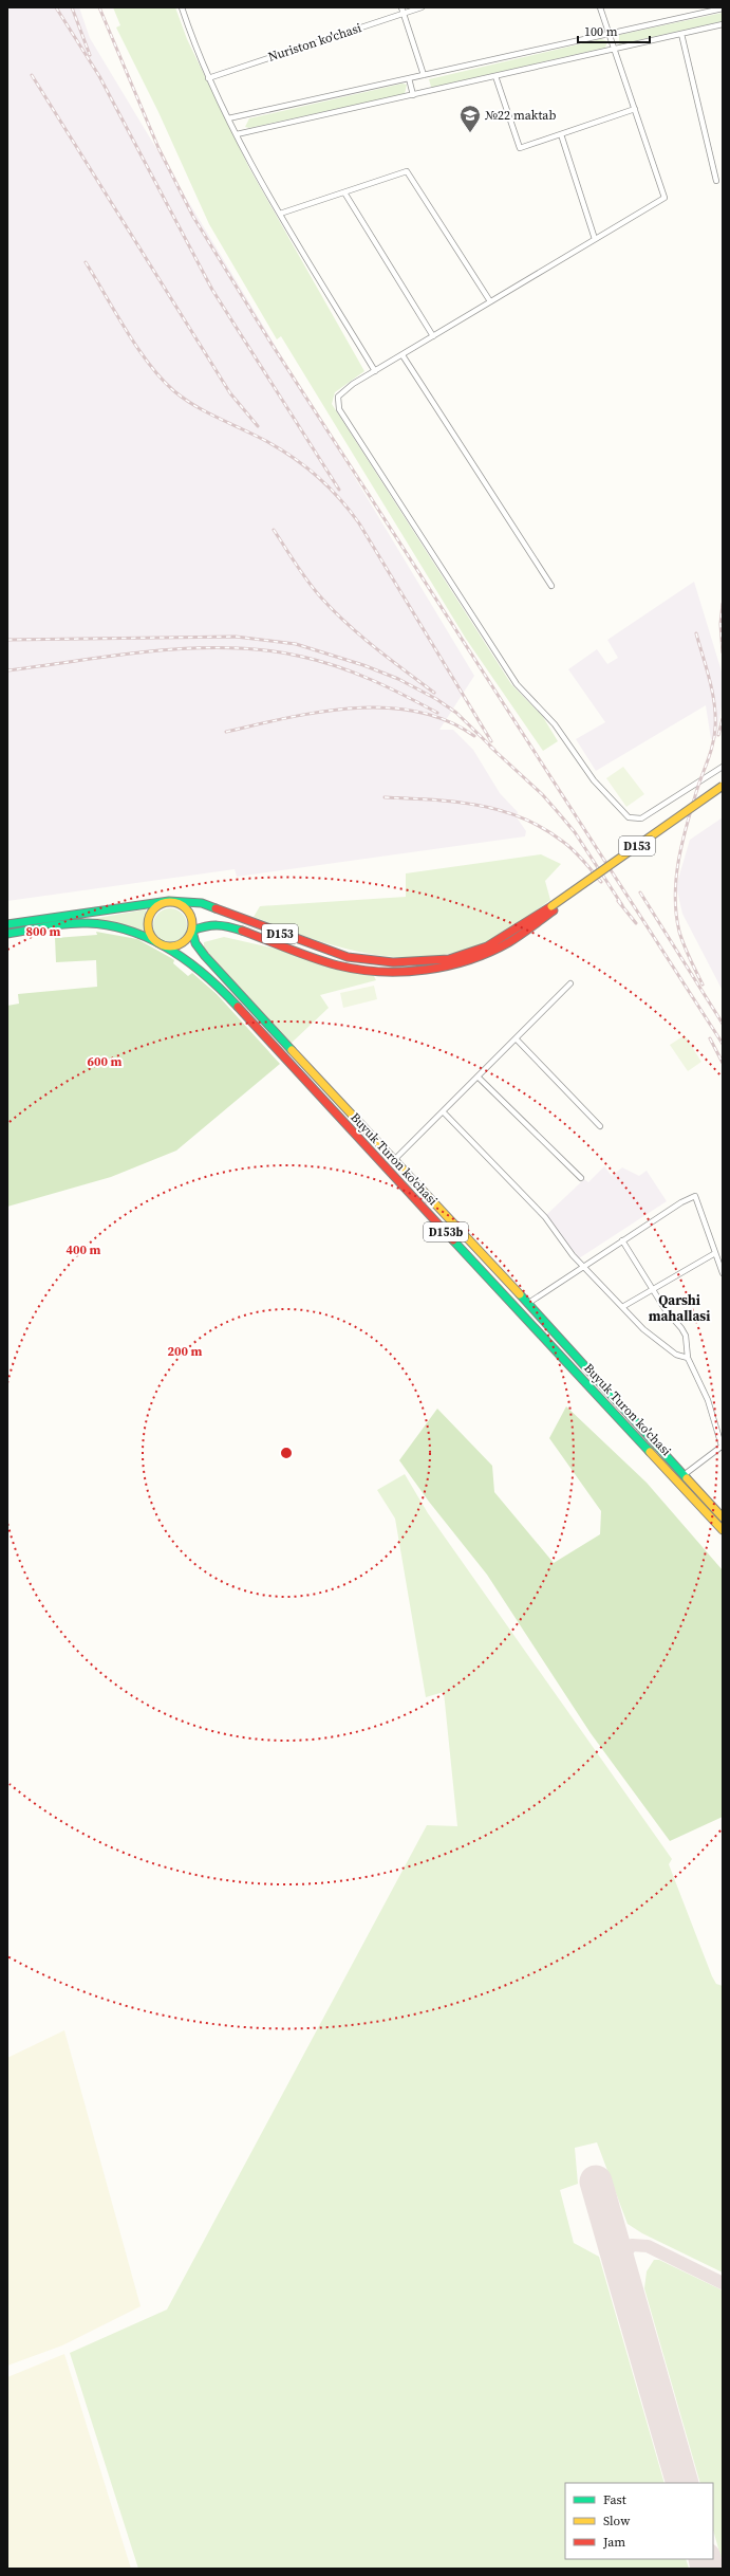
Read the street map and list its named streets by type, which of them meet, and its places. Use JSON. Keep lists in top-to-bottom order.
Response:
{
  "streets": {
    "main road": ["D153", "Buyuk Turon ko'chasi", "D153b"],
    "street": ["Nuriston ko'chasi"]
  },
  "crossings": [
    ["D153", "Buyuk Turon ko'chasi"]
  ],
  "districts": ["Qarshi mahallasi"],
  "places": {
    "school or university": ["№22 maktab"]
  },
  "legend": ["Fast", "Slow", "Jam"],
  "scale_bar": "100 m",
  "rings": [
    "800 m",
    "600 m",
    "400 m",
    "200 m"
  ]
}
